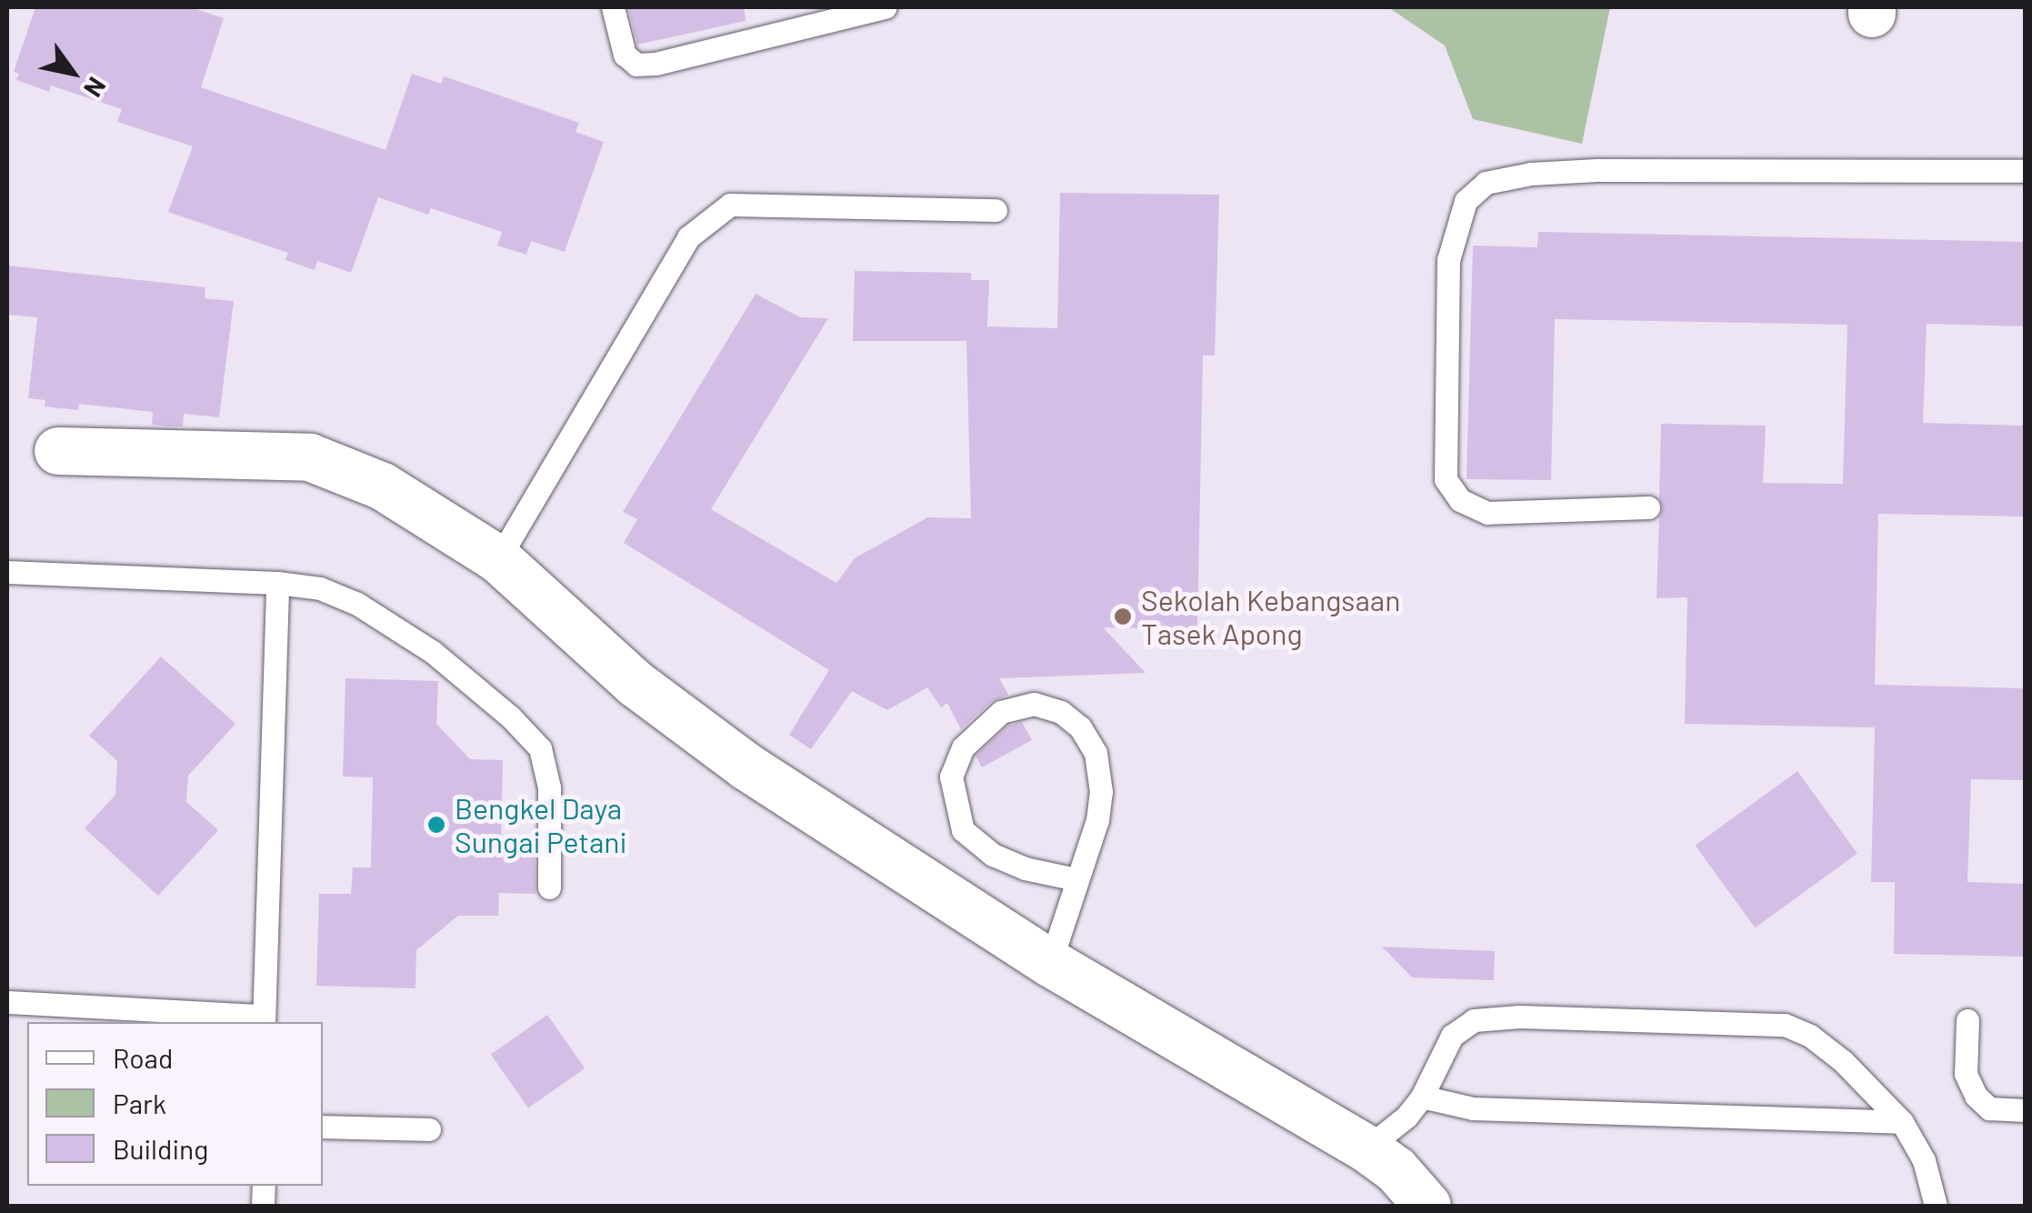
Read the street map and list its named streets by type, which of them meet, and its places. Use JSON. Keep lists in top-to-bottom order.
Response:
{
  "places": ["Sekolah Kebangsaan Tasek Apong", "Bengkel Daya Sungai Petani"],
  "legend": ["Road", "Park", "Building"],
  "north": "bottom right"
}
